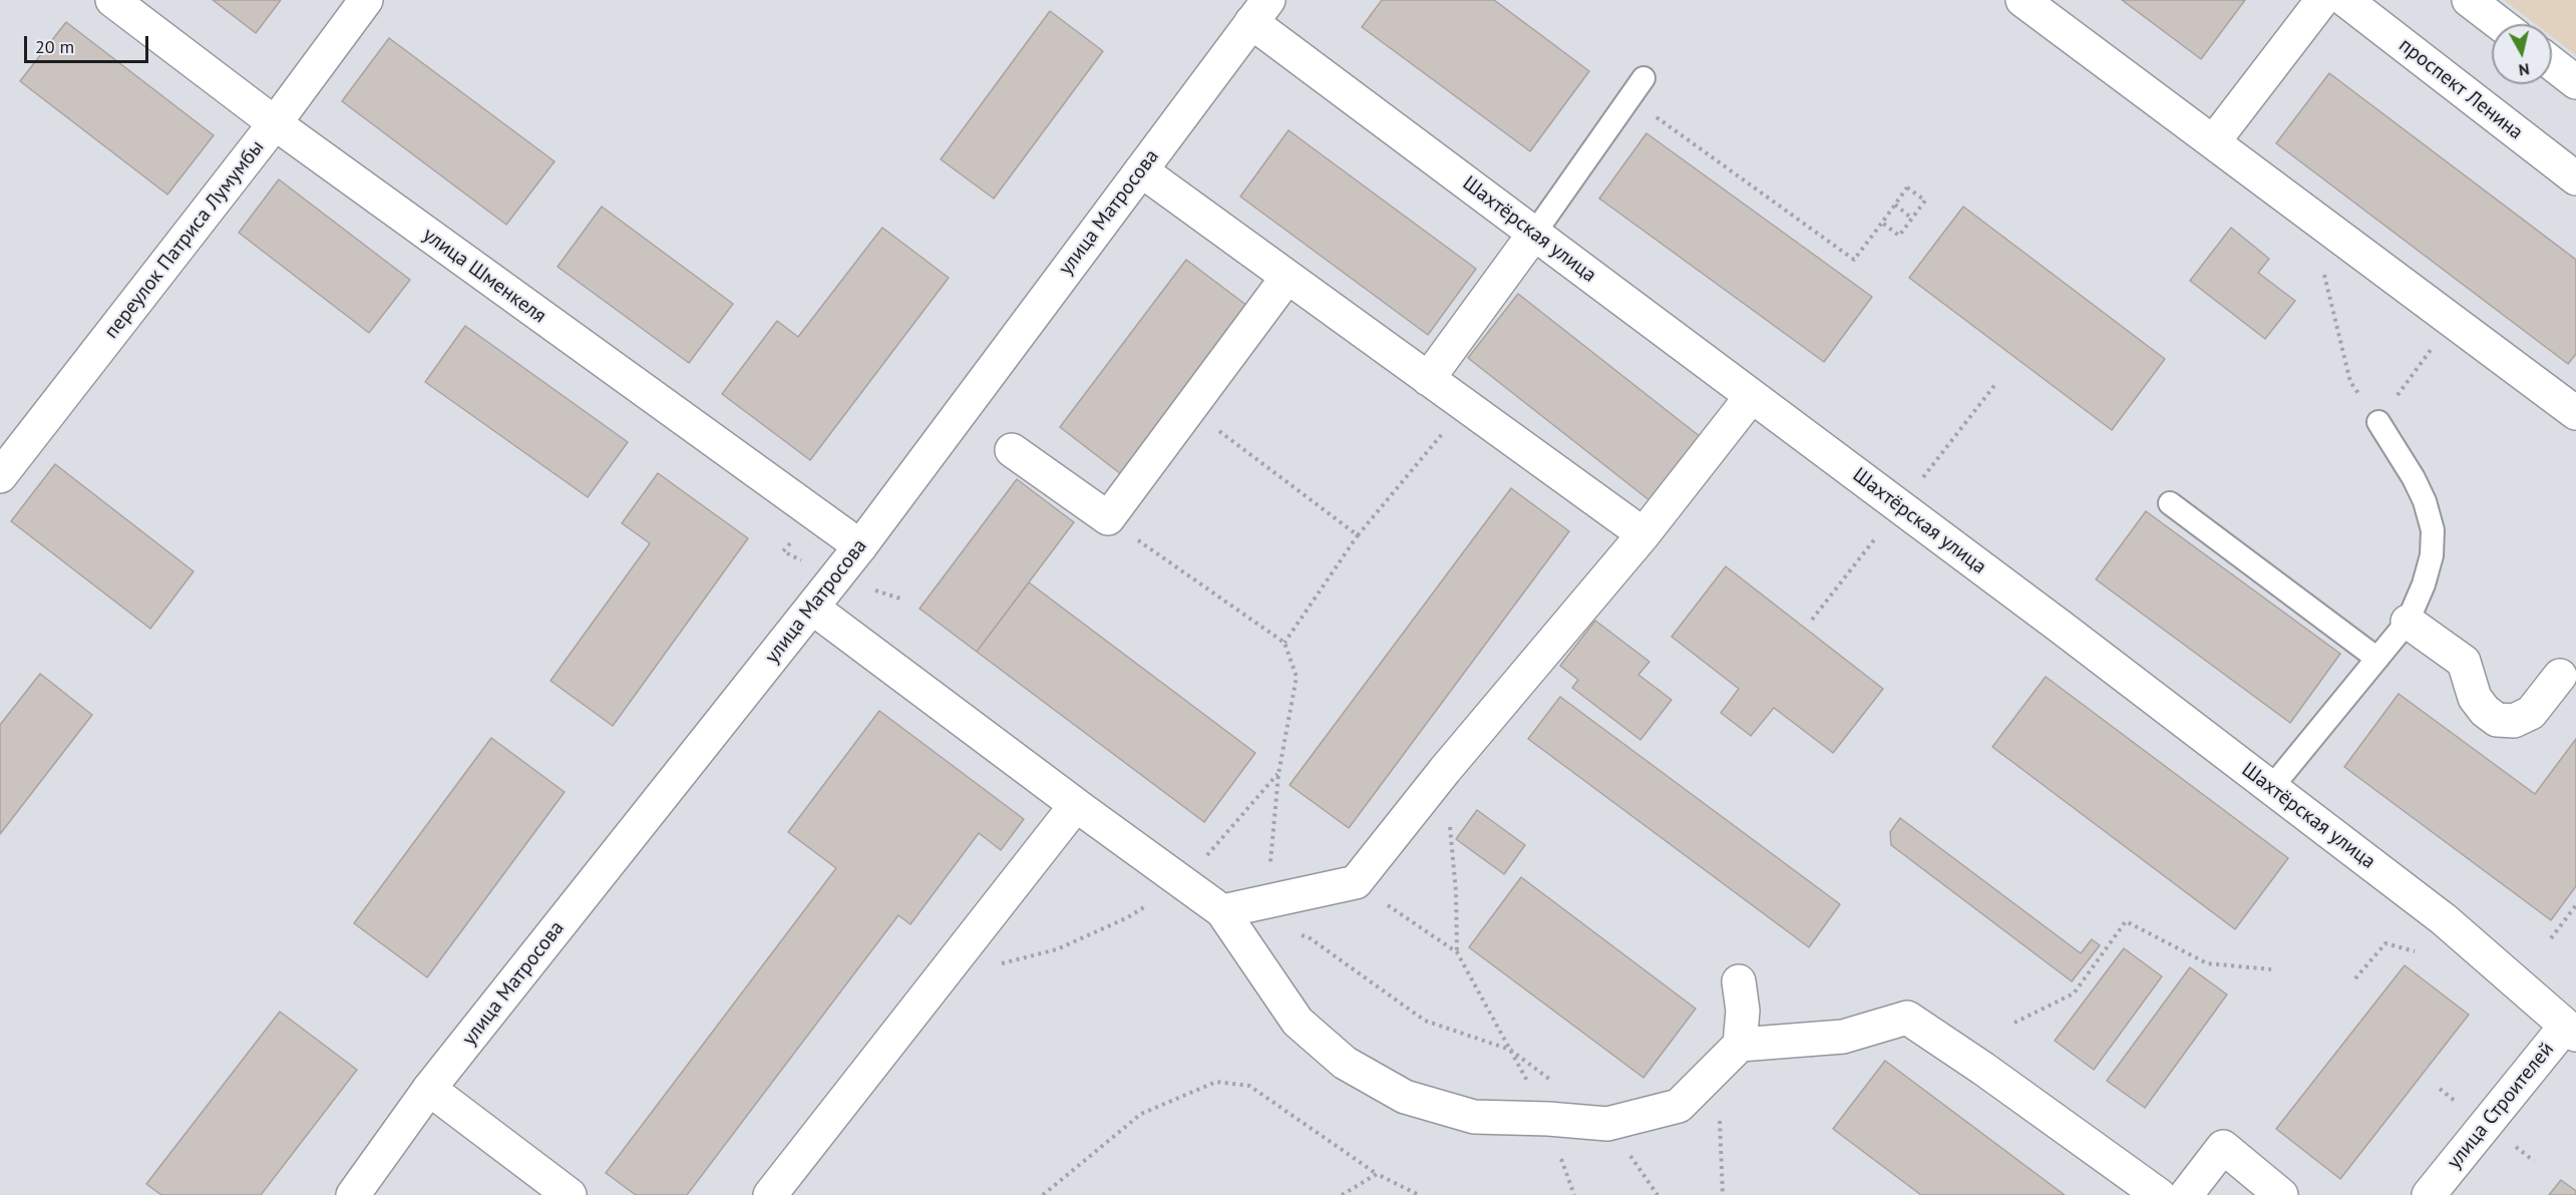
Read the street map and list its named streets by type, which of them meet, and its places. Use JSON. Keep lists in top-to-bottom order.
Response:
{
  "streets": {
    "street": [
      "проспект Ленина",
      "улица Матросова",
      "Шахтёрская улица",
      "переулок Патриса Лумумбы",
      "улица Шменкеля",
      "улица Строителей"
    ]
  },
  "crossings": [
    ["улица Матросова", "Шахтёрская улица"],
    ["улица Матросова", "улица Шменкеля"],
    ["Шахтёрская улица", "улица Строителей"],
    ["переулок Патриса Лумумбы", "улица Шменкеля"]
  ],
  "scale_bar": "20 m",
  "north": "bottom"
}
